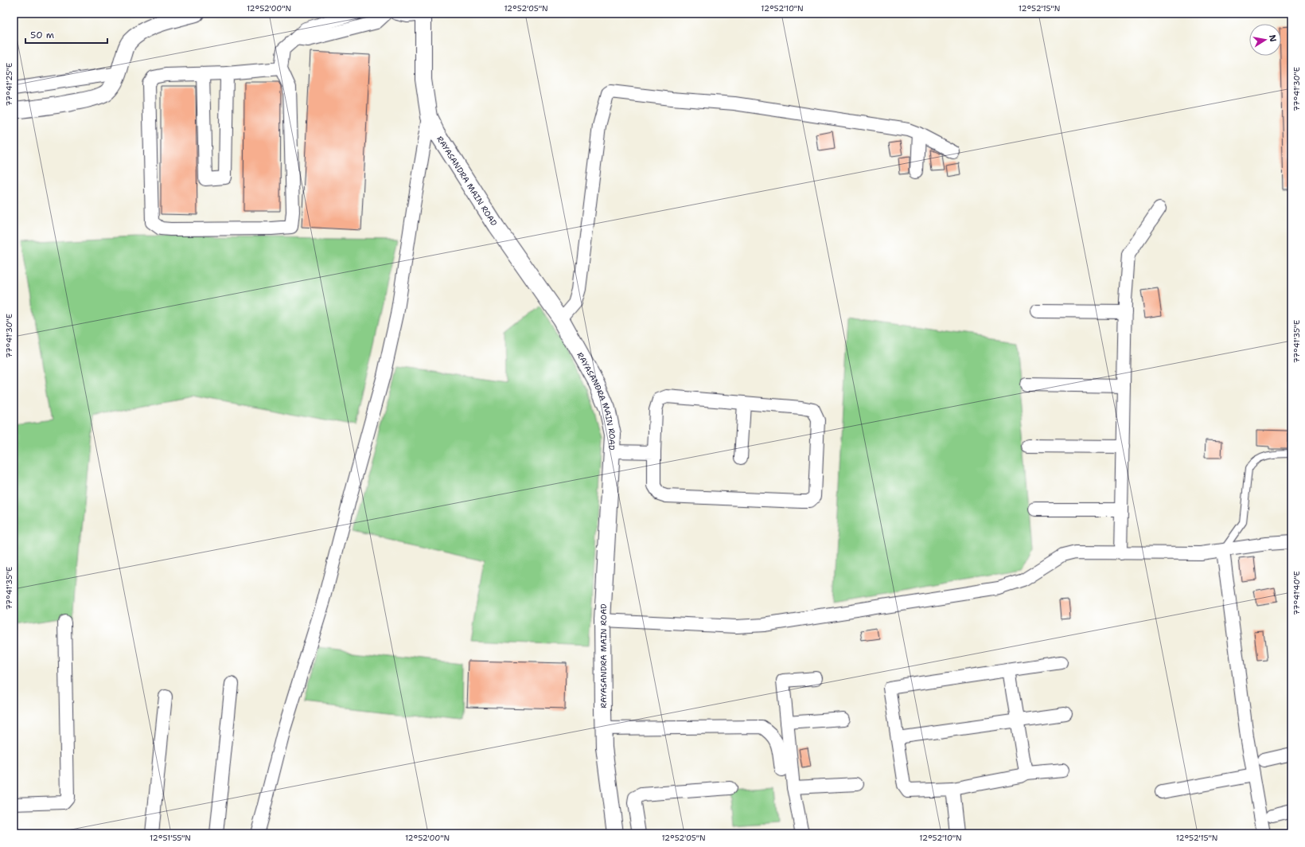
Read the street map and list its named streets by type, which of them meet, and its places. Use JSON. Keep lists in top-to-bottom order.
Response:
{
  "streets": {
    "street": ["RAYASANDRA MAIN ROAD"]
  },
  "scale_bar": "50 m",
  "north": "right",
  "coordinates": [
    "12°52'00\"N",
    "12°52'05\"N",
    "12°52'10\"N",
    "12°52'15\"N",
    "77°41'25\"E",
    "77°41'30\"E",
    "77°41'35\"E",
    "77°41'40\"E",
    "12°51'55\"N"
  ]
}
